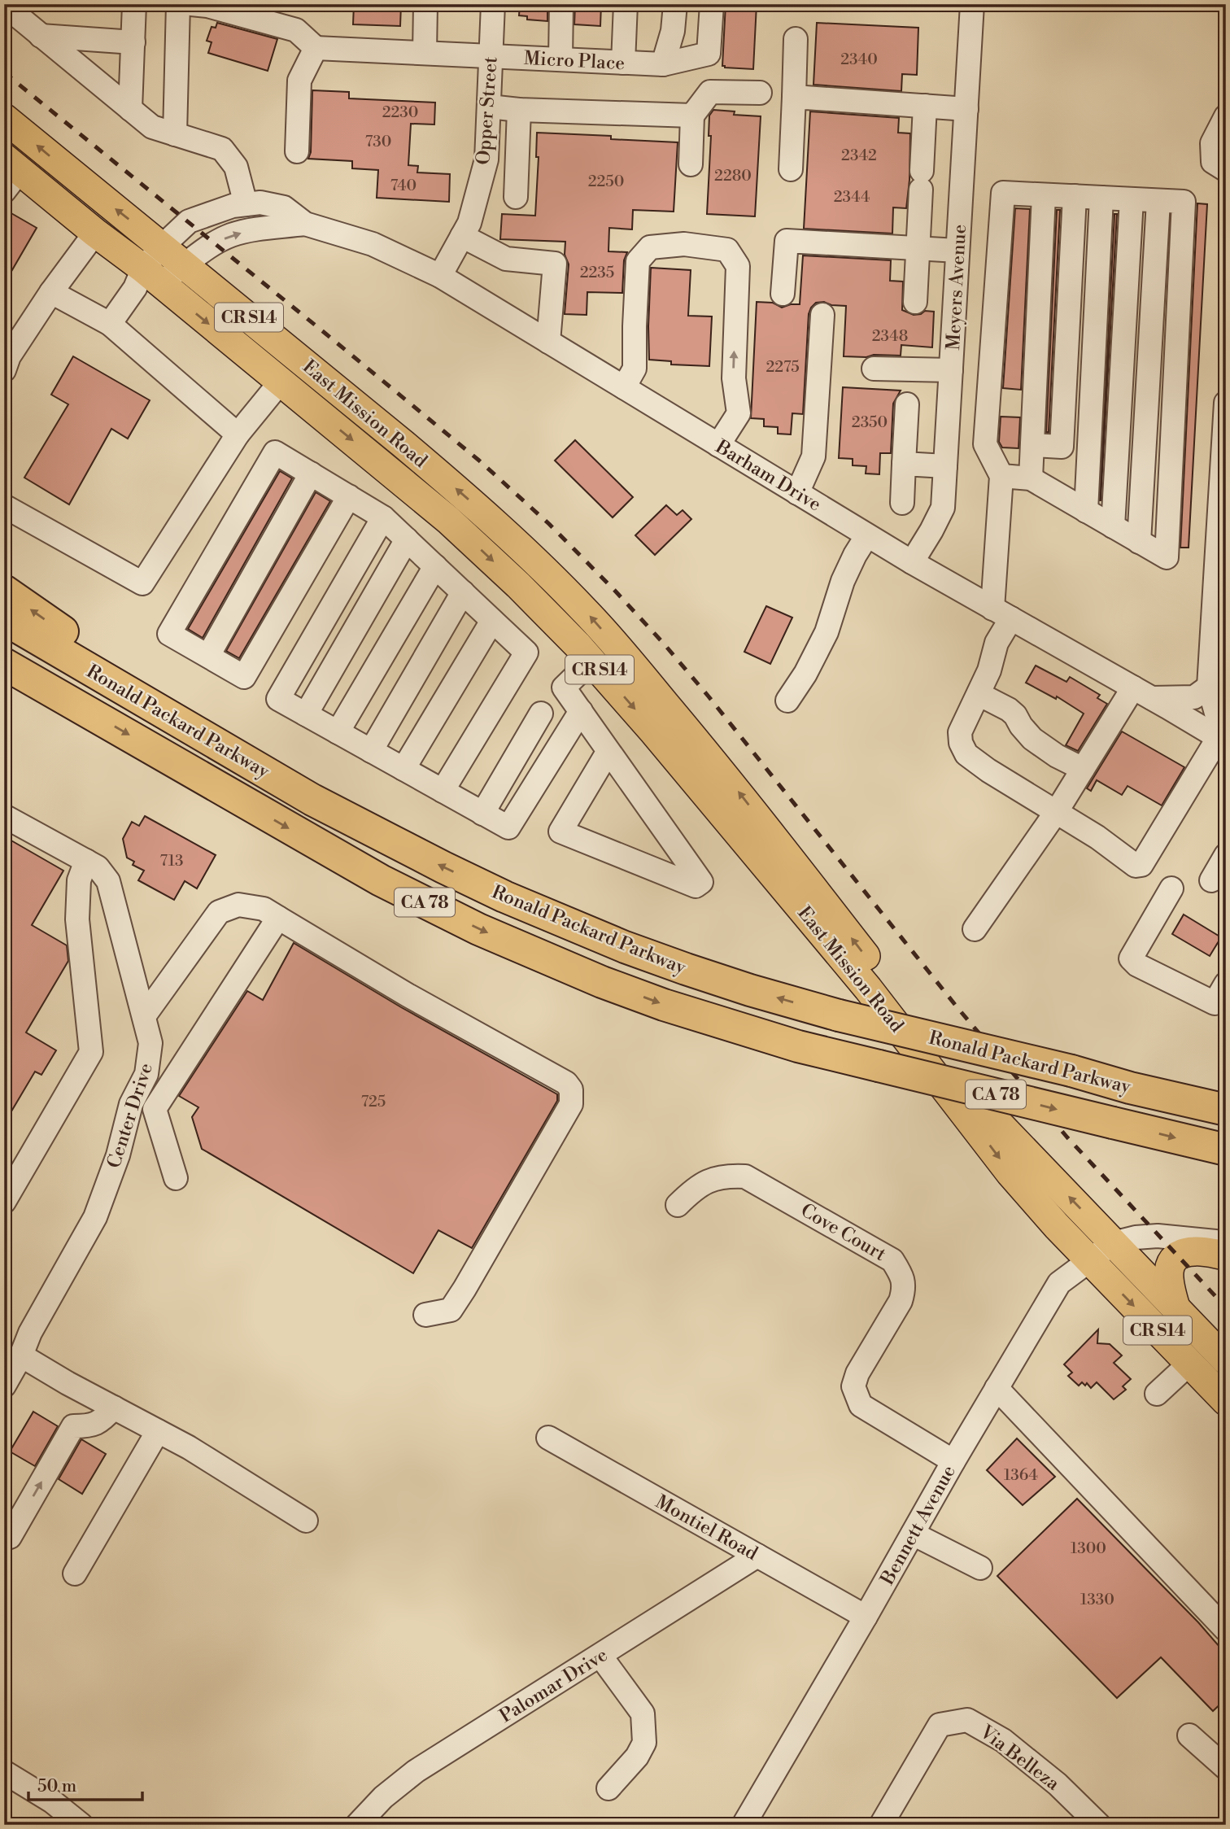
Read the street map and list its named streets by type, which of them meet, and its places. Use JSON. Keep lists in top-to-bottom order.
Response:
{
  "streets": {
    "highway": ["Ronald Packard Parkway", "CA 78"],
    "main road": ["CR S14", "East Mission Road"],
    "street": [
      "Micro Place",
      "Opper Street",
      "Meyers Avenue",
      "Barham Drive",
      "Center Drive",
      "Cove Court",
      "Bennett Avenue",
      "Montiel Road",
      "Palomar Drive",
      "Via Belleza"
    ]
  },
  "crossings": [
    ["Micro Place", "Opper Street"],
    ["Opper Street", "Barham Drive"],
    ["Meyers Avenue", "Barham Drive"],
    ["East Mission Road", "Barham Drive"],
    ["East Mission Road", "Bennett Avenue"],
    ["Cove Court", "Bennett Avenue"],
    ["Bennett Avenue", "Montiel Road"],
    ["Montiel Road", "Palomar Drive"]
  ],
  "house_numbers": [
    "2340",
    "2230",
    "730",
    "2342",
    "2280",
    "2250",
    "740",
    "2344",
    "2235",
    "2348",
    "2275",
    "2350",
    "713",
    "725",
    "1364",
    "1300",
    "1330"
  ],
  "scale_bar": "50 m"
}
